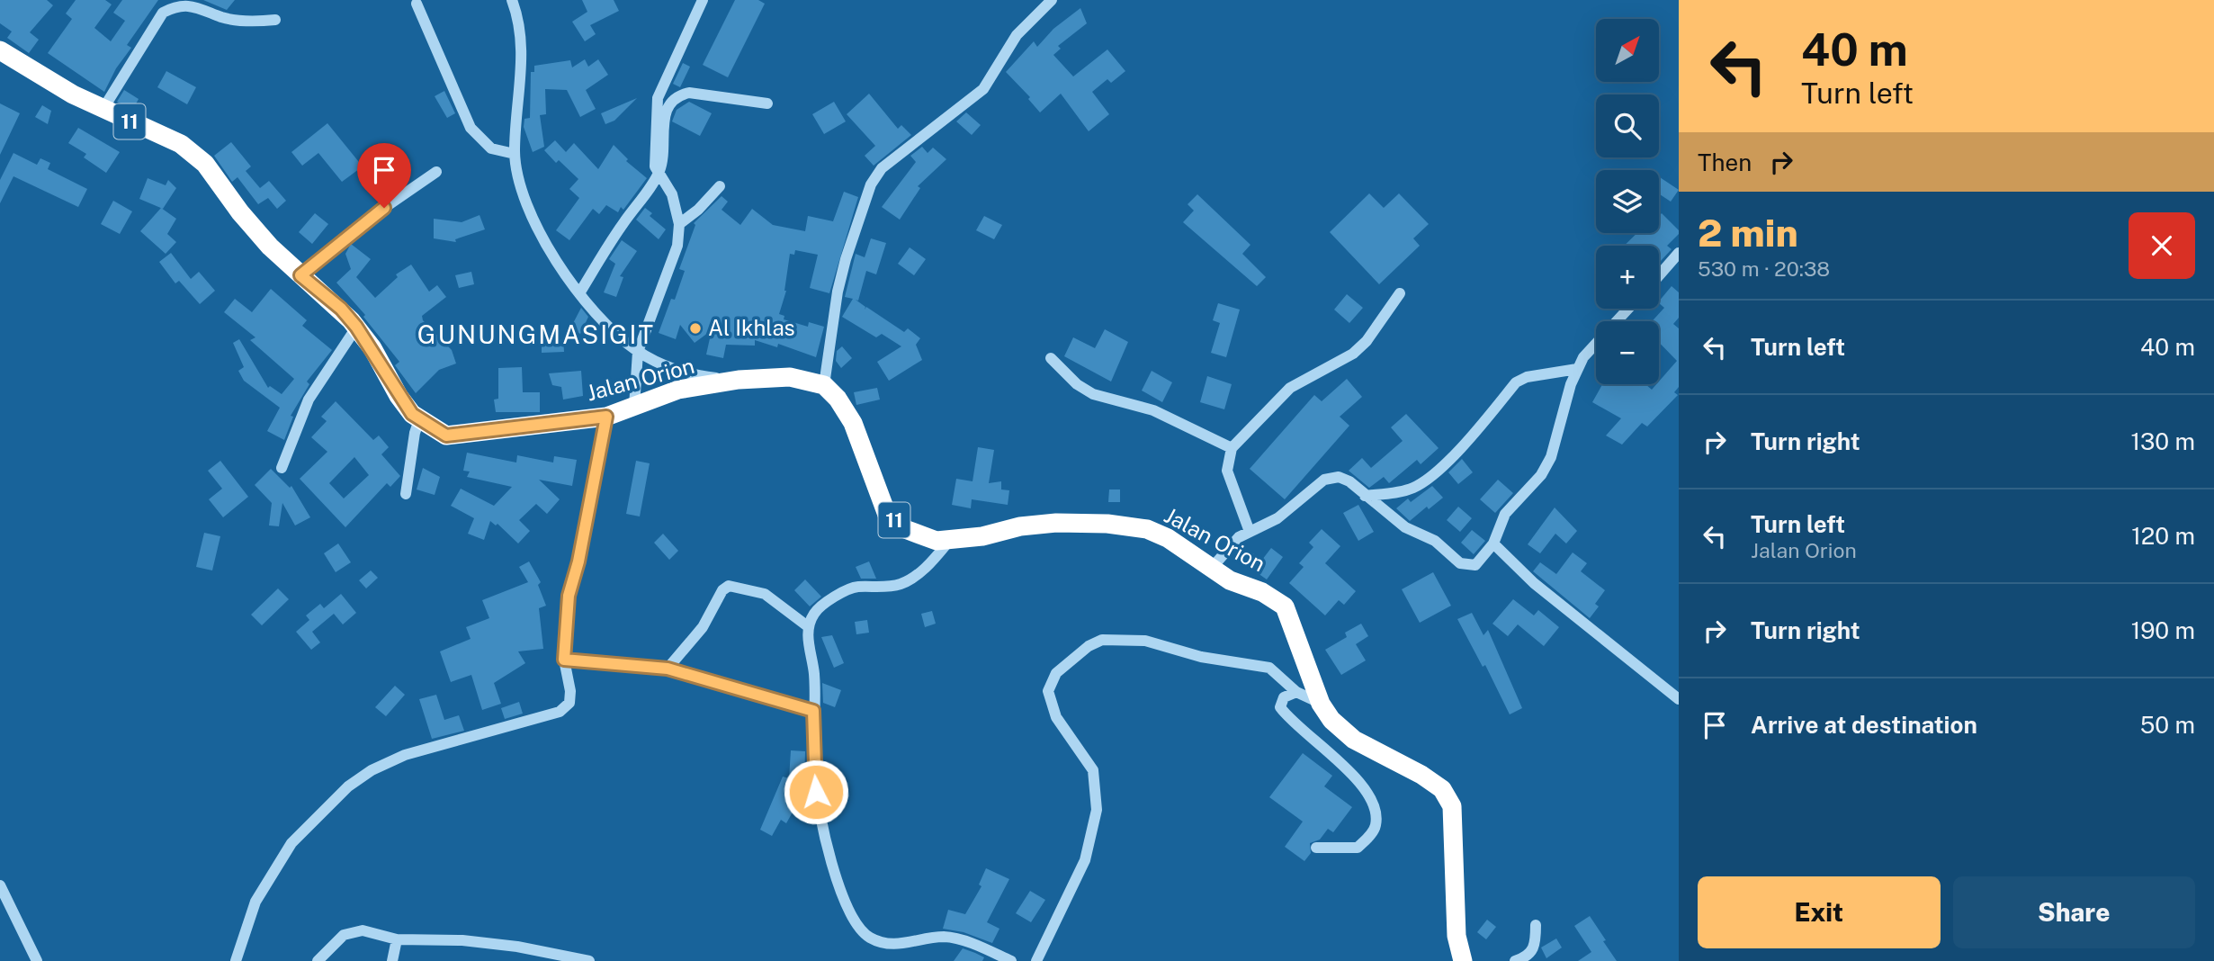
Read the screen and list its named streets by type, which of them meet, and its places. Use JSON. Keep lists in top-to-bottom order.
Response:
{
  "streets": {
    "highway": ["11", "Jalan Orion"]
  },
  "districts": ["GUNUNGMASIGIT"],
  "places": ["Al Ikhlas"],
  "north": "top right",
  "page": {
    "turn": ["40 m", "Turn left"],
    "map_buttons": ["+", "−"],
    "then": "Then",
    "heading": ["2 min", "530 m · 20:38"],
    "list": [
      {
        "name": "Turn left",
        "value": "40 m"
      },
      {
        "name": "Turn right",
        "value": "130 m"
      },
      {
        "name": "Turn left",
        "note": "Jalan Orion",
        "value": "120 m"
      },
      {
        "name": "Turn right",
        "value": "190 m"
      },
      {
        "name": "Arrive at destination",
        "value": "50 m"
      }
    ],
    "buttons": ["Exit", "Share"]
  }
}
